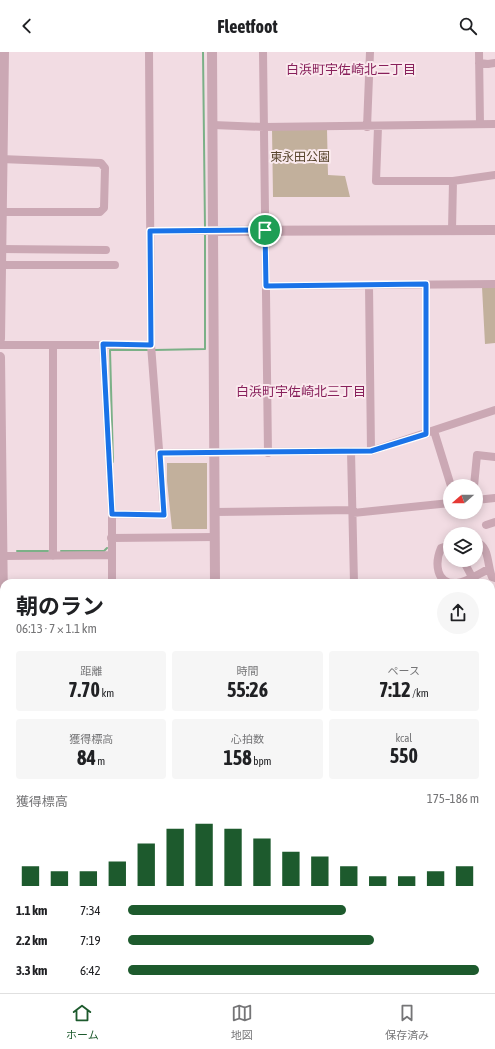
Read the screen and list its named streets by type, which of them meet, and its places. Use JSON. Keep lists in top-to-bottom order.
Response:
{
  "districts": ["白浜町宇佐崎北二丁目", "白浜町宇佐崎北三丁目"],
  "parks": ["東永田公園"],
  "north": "left",
  "page": {
    "header": "Fleetfoot",
    "heading": ["朝のラン", "06:13 · 7 × 1.1 km"],
    "stats": [
      ["距離", "7.70 km"],
      ["時間", "55:26"],
      ["ペース", "7:12 /km"],
      ["獲得標高", "84 m"],
      ["心拍数", "158 bpm"],
      ["kcal", "550"]
    ],
    "chart": ["獲得標高", "175–186 m"],
    "list": [
      {
        "name": "1.1 km",
        "note": "7:34"
      },
      {
        "name": "2.2 km",
        "note": "7:19"
      },
      {
        "name": "3.3 km",
        "note": "6:42"
      }
    ],
    "tabs": ["ホーム", "地図", "保存済み"]
  }
}
